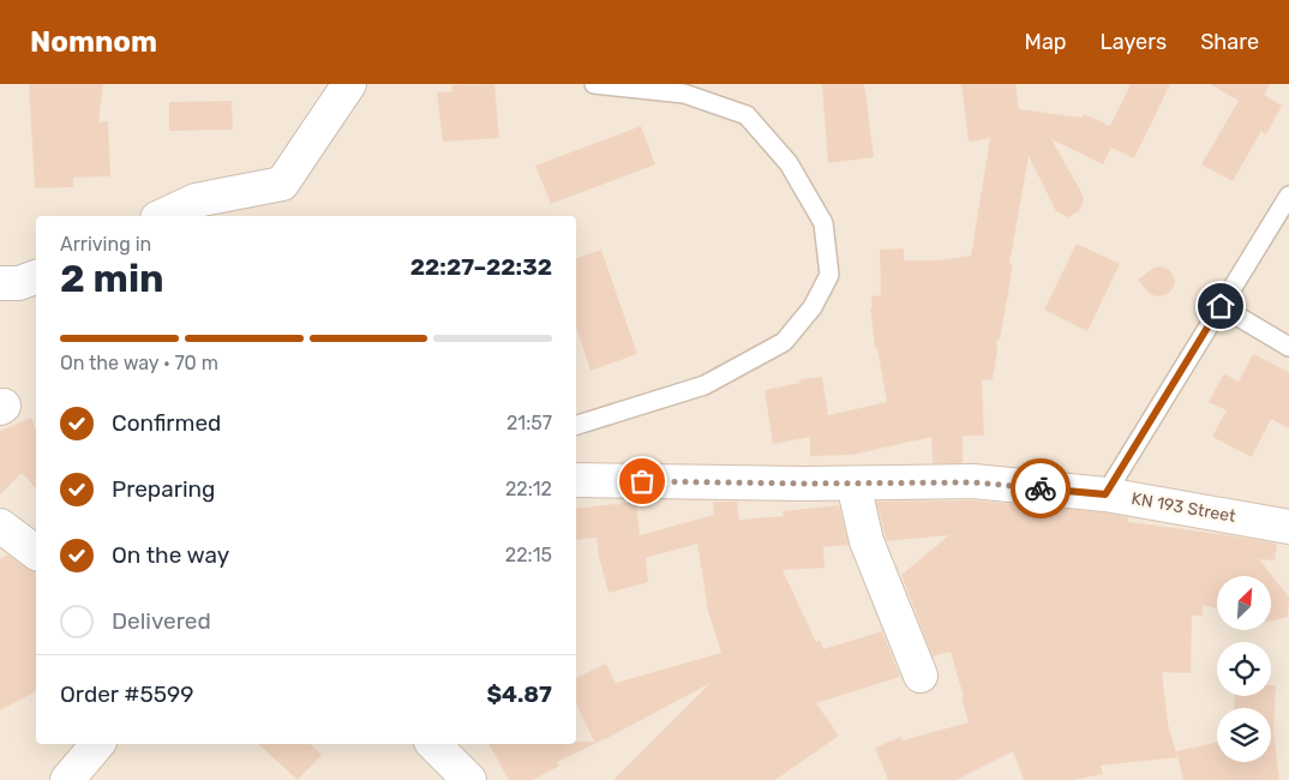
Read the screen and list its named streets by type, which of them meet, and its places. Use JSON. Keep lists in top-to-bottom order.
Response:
{
  "streets": {
    "street": ["KN 193 Street"]
  },
  "north": "top right",
  "page": {
    "header": "Nomnom",
    "nav": ["Map", "Layers", "Share"],
    "heading": ["2 min", "Arriving in", "22:27–22:32"],
    "panel": ["Order #5599", "$4.87"],
    "bar": "On the way · 70 m",
    "list": [
      ["Confirmed", "21:57"],
      ["Preparing", "22:12"],
      ["On the way", "22:15"],
      "Delivered"
    ]
  }
}
